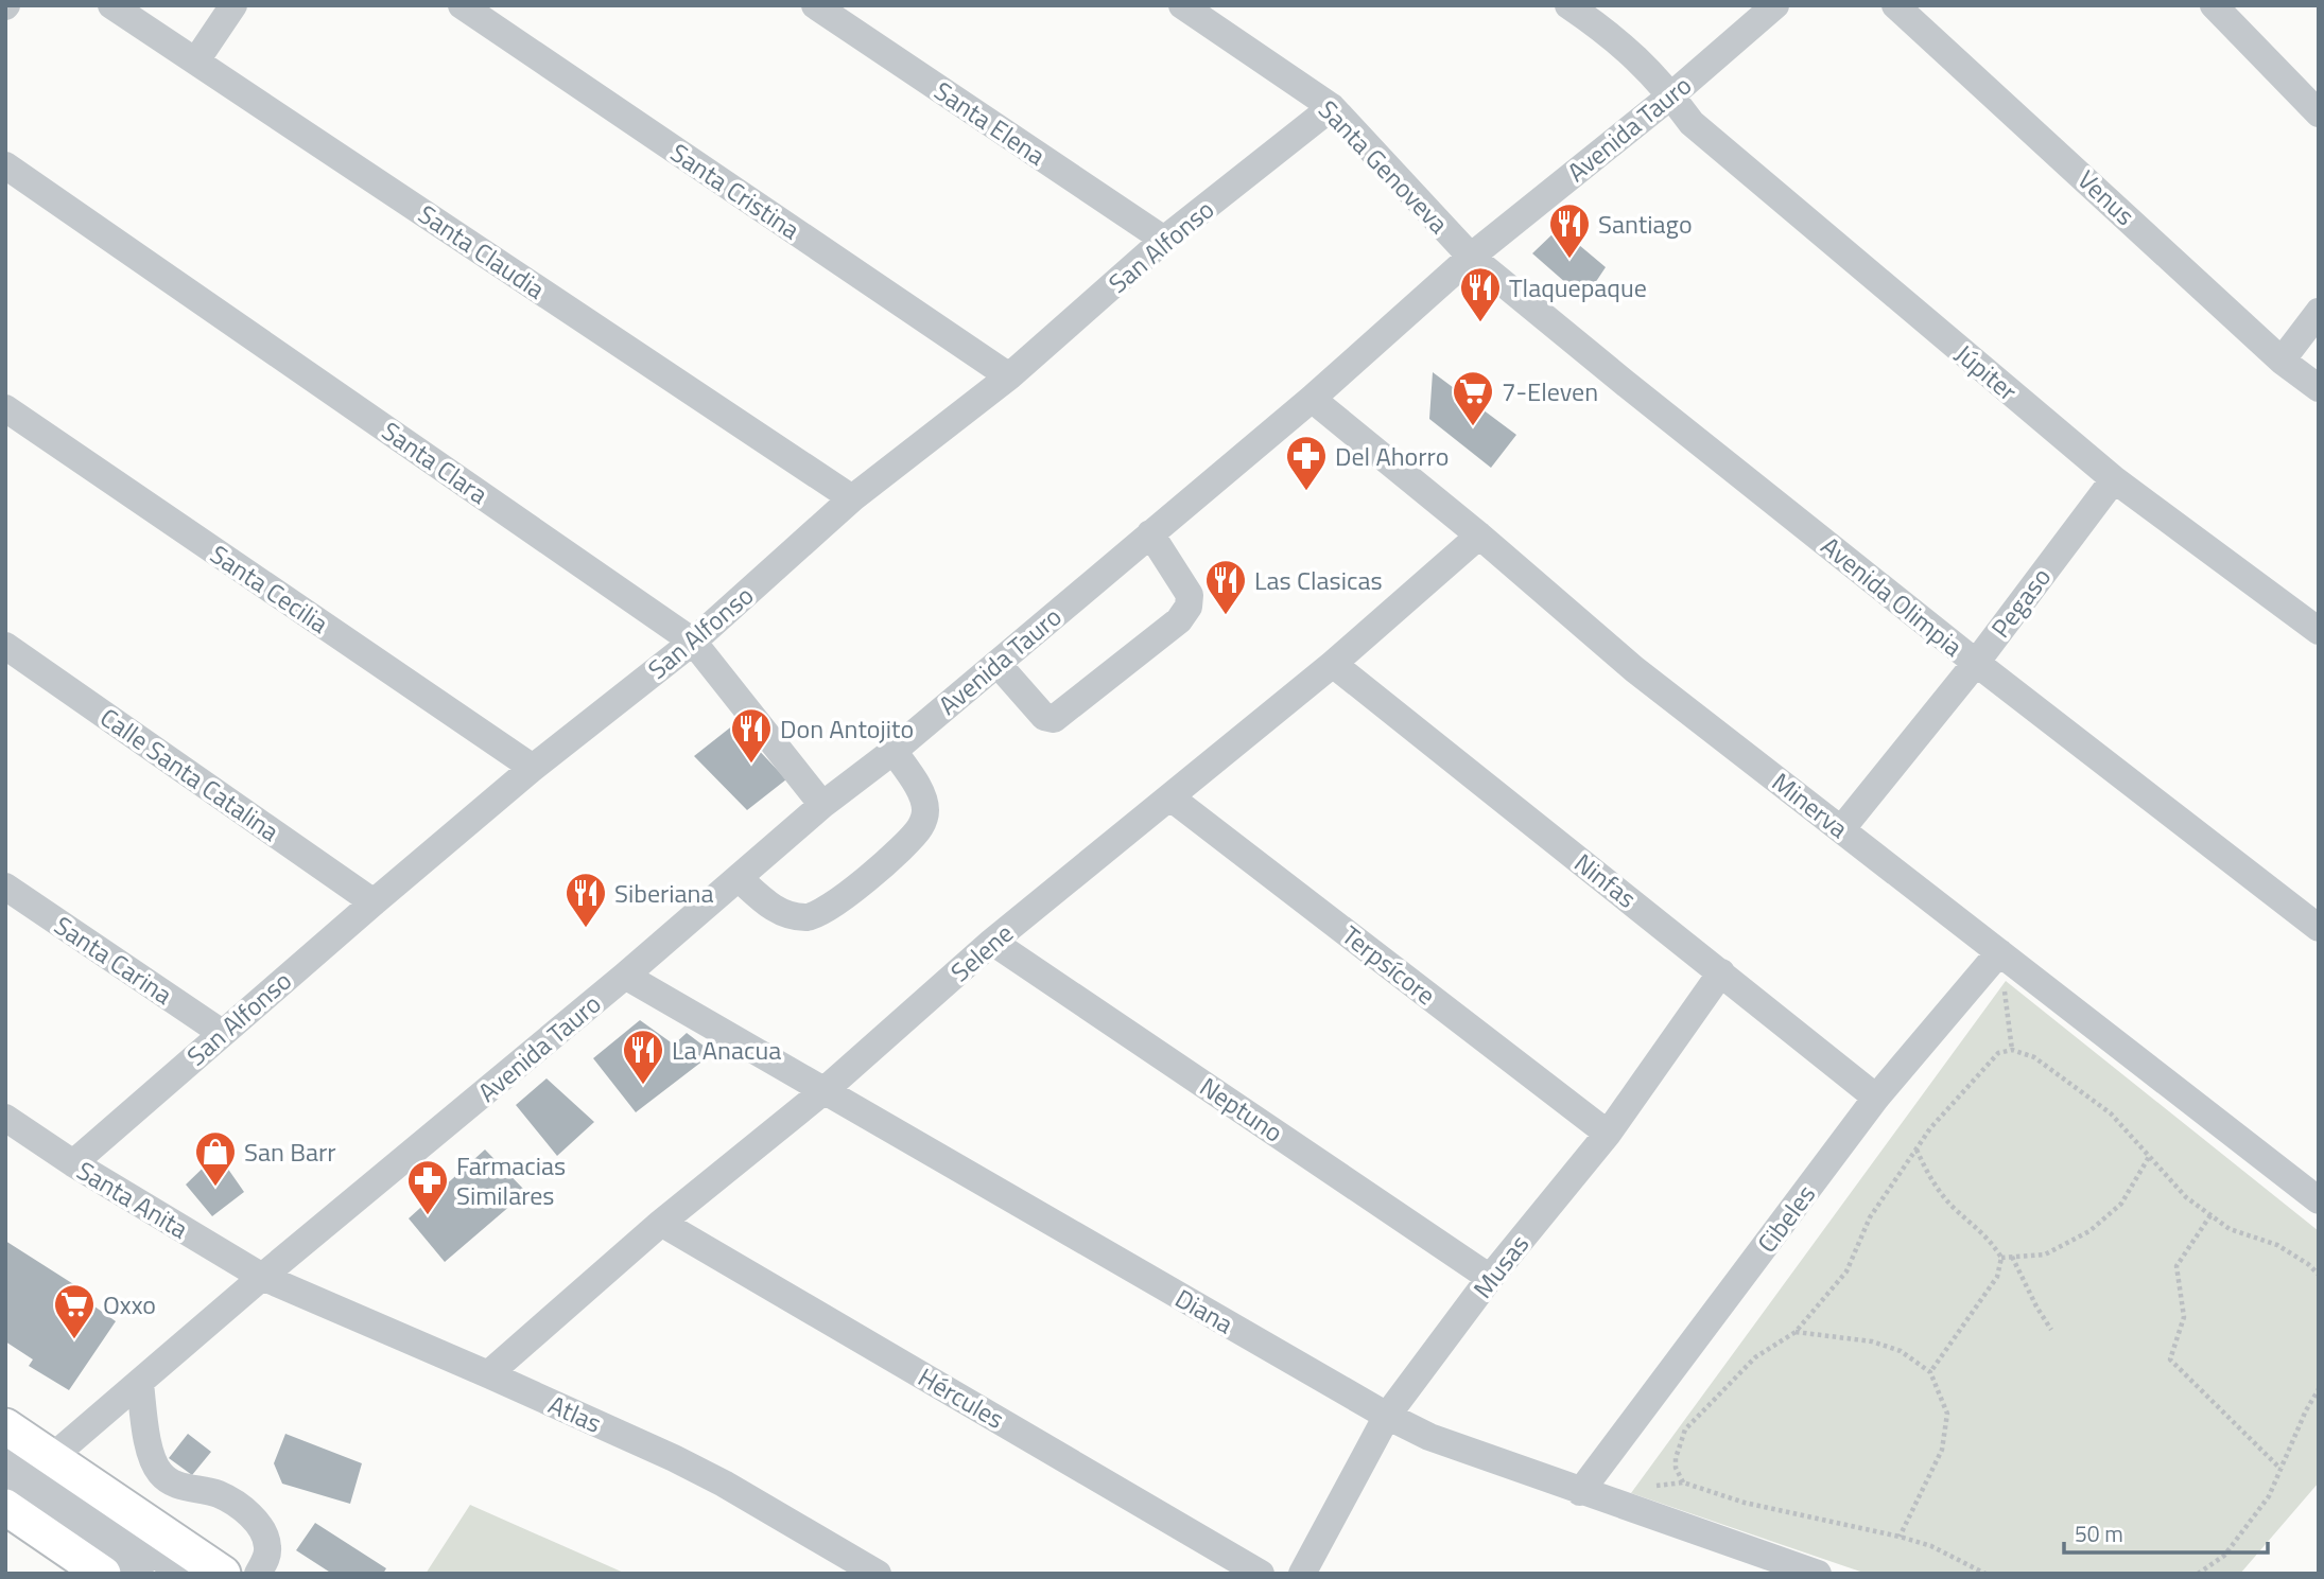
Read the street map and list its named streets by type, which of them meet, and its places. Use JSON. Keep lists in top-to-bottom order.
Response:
{
  "streets": {
    "street": [
      "Santa Elena",
      "Avenida Tauro",
      "Santa Genoveva",
      "Santa Cristina",
      "Venus",
      "San Alfonso",
      "Santa Claudia",
      "Júpiter",
      "Santa Clara",
      "Santa Cecilia",
      "Avenida Olimpia",
      "Pegaso",
      "Calle Santa Catalina",
      "Minerva",
      "Ninfas",
      "Selene",
      "Santa Carina",
      "Terpsícore",
      "Neptuno",
      "Santa Anita",
      "Cibeles",
      "Musas",
      "Diana",
      "Hércules",
      "Atlas"
    ]
  },
  "crossings": [
    ["Santa Elena", "San Alfonso"],
    ["Avenida Tauro", "Santa Genoveva"],
    ["Avenida Tauro", "Júpiter"],
    ["Avenida Tauro", "Santa Clara"],
    ["Avenida Tauro", "Avenida Olimpia"],
    ["Avenida Tauro", "Minerva"],
    ["Avenida Tauro", "Santa Anita"],
    ["Avenida Tauro", "Diana"],
    ["Avenida Tauro", "Atlas"],
    ["Santa Genoveva", "San Alfonso"],
    ["Santa Genoveva", "Avenida Olimpia"],
    ["Santa Cristina", "San Alfonso"],
    ["San Alfonso", "Santa Claudia"],
    ["San Alfonso", "Santa Clara"],
    ["San Alfonso", "Santa Cecilia"],
    ["San Alfonso", "Calle Santa Catalina"],
    ["San Alfonso", "Santa Carina"],
    ["San Alfonso", "Santa Anita"],
    ["Júpiter", "Pegaso"],
    ["Avenida Olimpia", "Pegaso"],
    ["Pegaso", "Minerva"],
    ["Minerva", "Selene"],
    ["Minerva", "Cibeles"],
    ["Ninfas", "Selene"],
    ["Ninfas", "Cibeles"],
    ["Ninfas", "Musas"],
    ["Selene", "Terpsícore"],
    ["Selene", "Neptuno"],
    ["Selene", "Diana"],
    ["Selene", "Hércules"],
    ["Selene", "Atlas"],
    ["Terpsícore", "Musas"],
    ["Neptuno", "Musas"],
    ["Santa Anita", "Atlas"],
    ["Cibeles", "Diana"],
    ["Musas", "Diana"]
  ],
  "places": {
    "restaurant": [
      "Santiago",
      "Tlaquepaque",
      "Las Clasicas",
      "Don Antojito",
      "Siberiana",
      "La Anacua"
    ],
    "supermarket": ["7-Eleven", "Oxxo"],
    "pharmacy": ["Del Ahorro", "Farmacias Similares"],
    "shop": ["San Barr"]
  },
  "scale_bar": "50 m"
}
